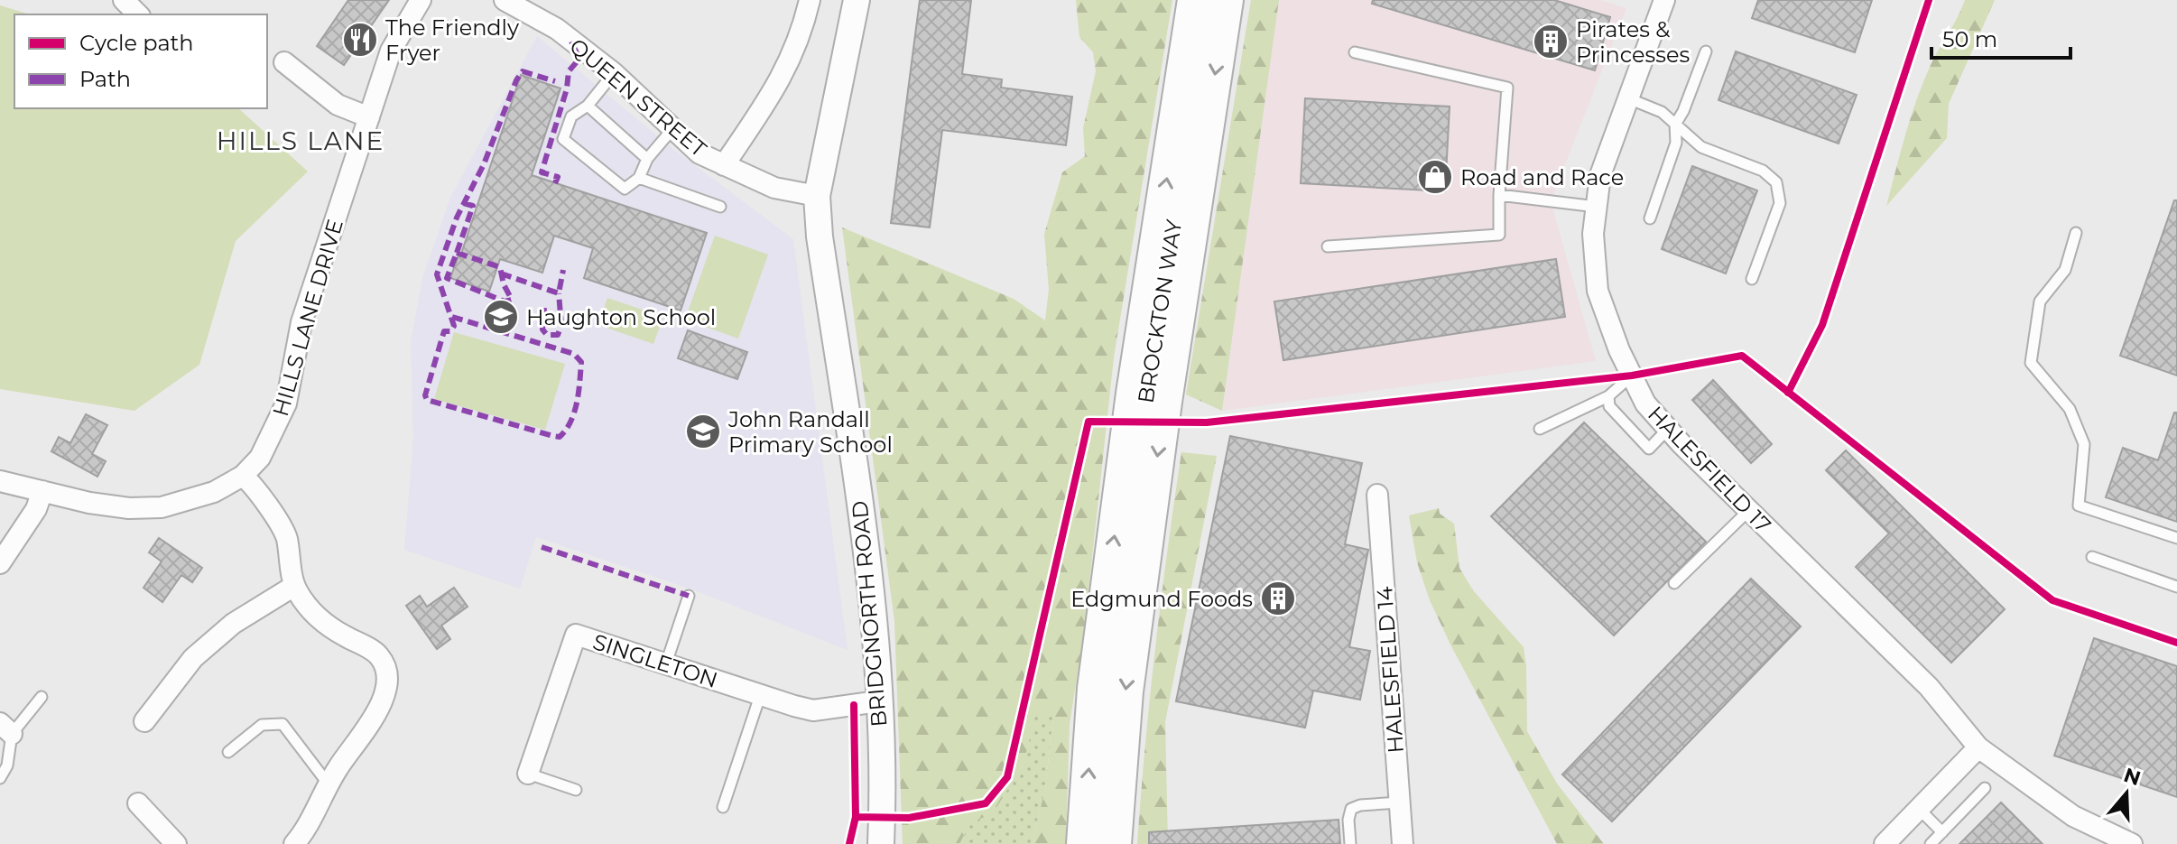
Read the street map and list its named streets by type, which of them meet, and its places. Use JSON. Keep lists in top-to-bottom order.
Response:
{
  "streets": {
    "highway": ["BROCKTON WAY"],
    "street": [
      "QUEEN STREET",
      "HILLS LANE DRIVE",
      "HALESFIELD 17",
      "BRIDGNORTH ROAD",
      "SINGLETON",
      "HALESFIELD 14"
    ]
  },
  "crossings": [
    ["QUEEN STREET", "BRIDGNORTH ROAD"],
    ["BRIDGNORTH ROAD", "SINGLETON"]
  ],
  "districts": ["HILLS LANE"],
  "places": {
    "restaurant": ["The Friendly Fryer"],
    "building": ["Pirates & Princesses", "Edgmund Foods"],
    "shop": ["Road and Race"],
    "school or university": ["Haughton School", "John Randall Primary School"]
  },
  "legend": ["Cycle path", "Path"],
  "scale_bar": "50 m",
  "north": "top"
}
